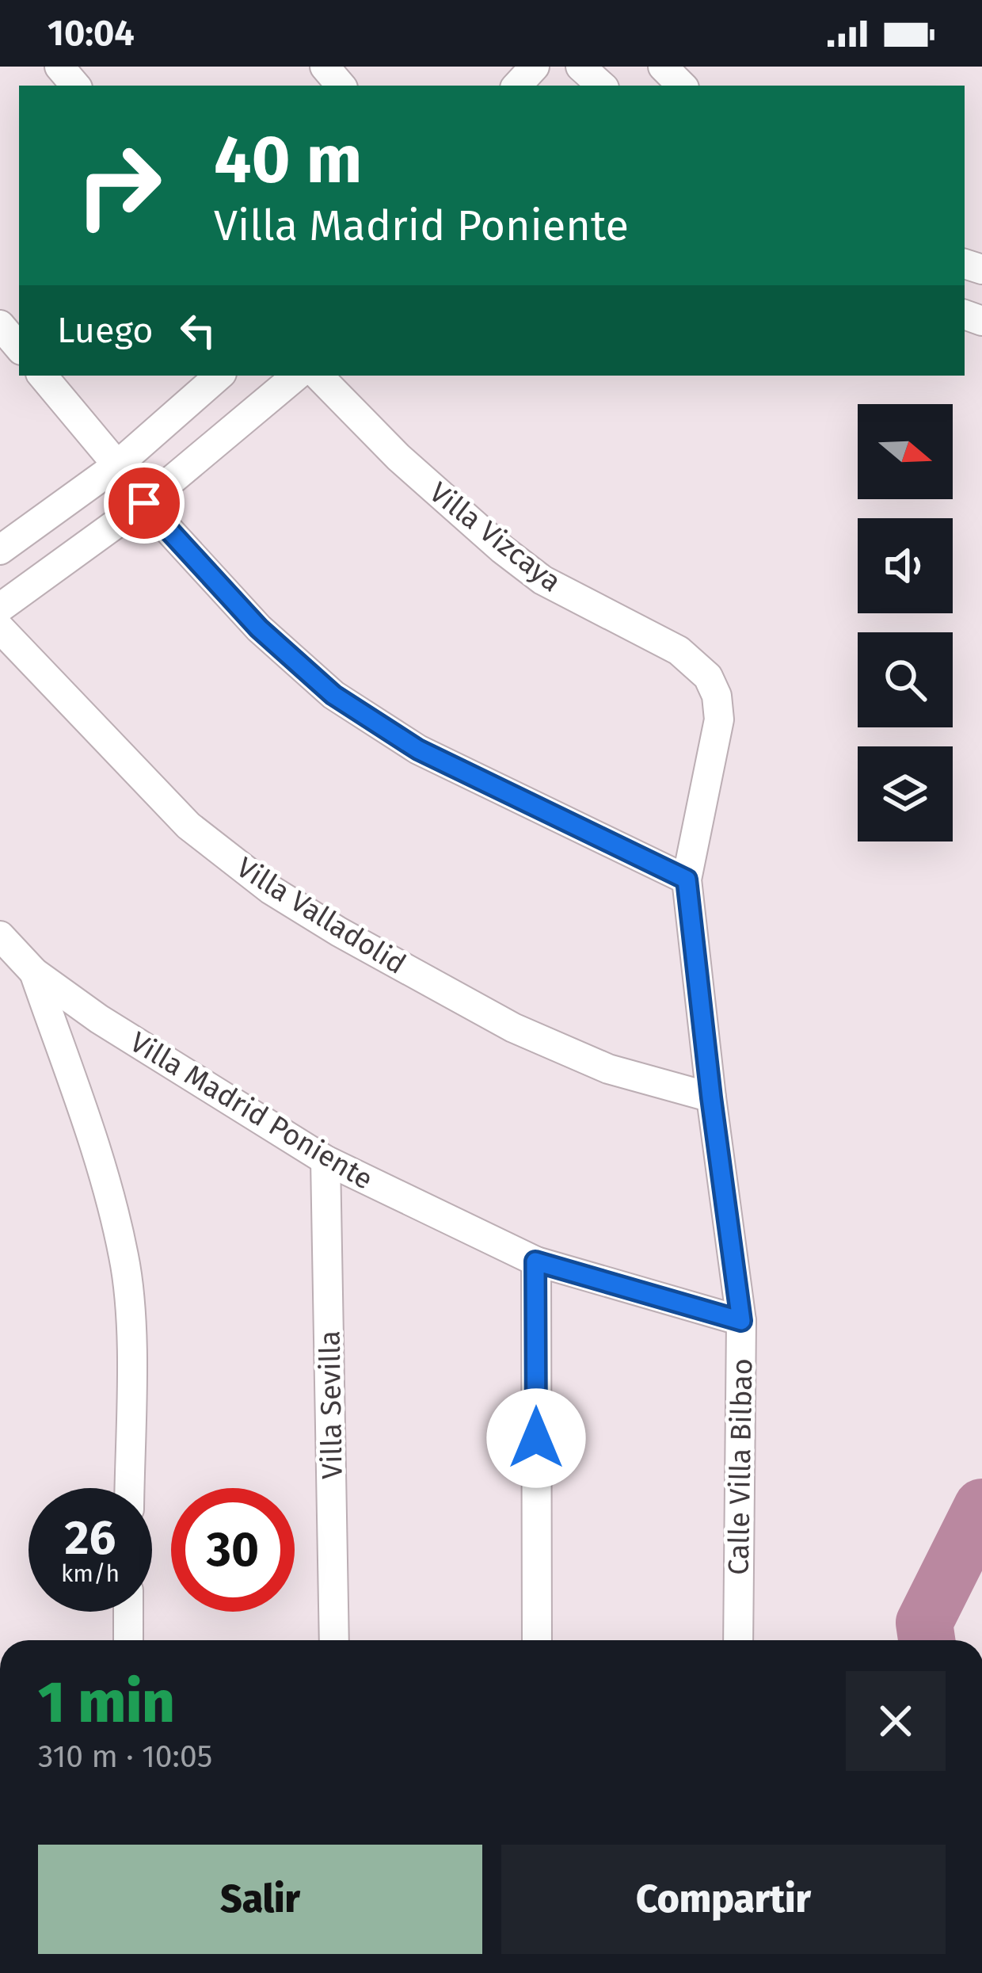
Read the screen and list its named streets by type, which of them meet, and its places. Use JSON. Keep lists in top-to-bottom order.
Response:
{
  "streets": {
    "street": [
      "Villa Vizcaya",
      "Villa Valladolid",
      "Villa Madrid Poniente",
      "Villa Sevilla",
      "Calle Villa Bilbao"
    ]
  },
  "crossings": [
    ["Villa Vizcaya", "Calle Villa Bilbao"],
    ["Villa Valladolid", "Calle Villa Bilbao"],
    ["Villa Madrid Poniente", "Villa Sevilla"],
    ["Villa Madrid Poniente", "Calle Villa Bilbao"]
  ],
  "north": "right",
  "page": {
    "status": "10:04",
    "turn": ["40 m", "Villa Madrid Poniente"],
    "then": "Luego",
    "speed": "26 km/h",
    "limit": "30",
    "heading": ["1 min", "310 m · 10:05"],
    "buttons": ["Salir", "Compartir"]
  }
}
